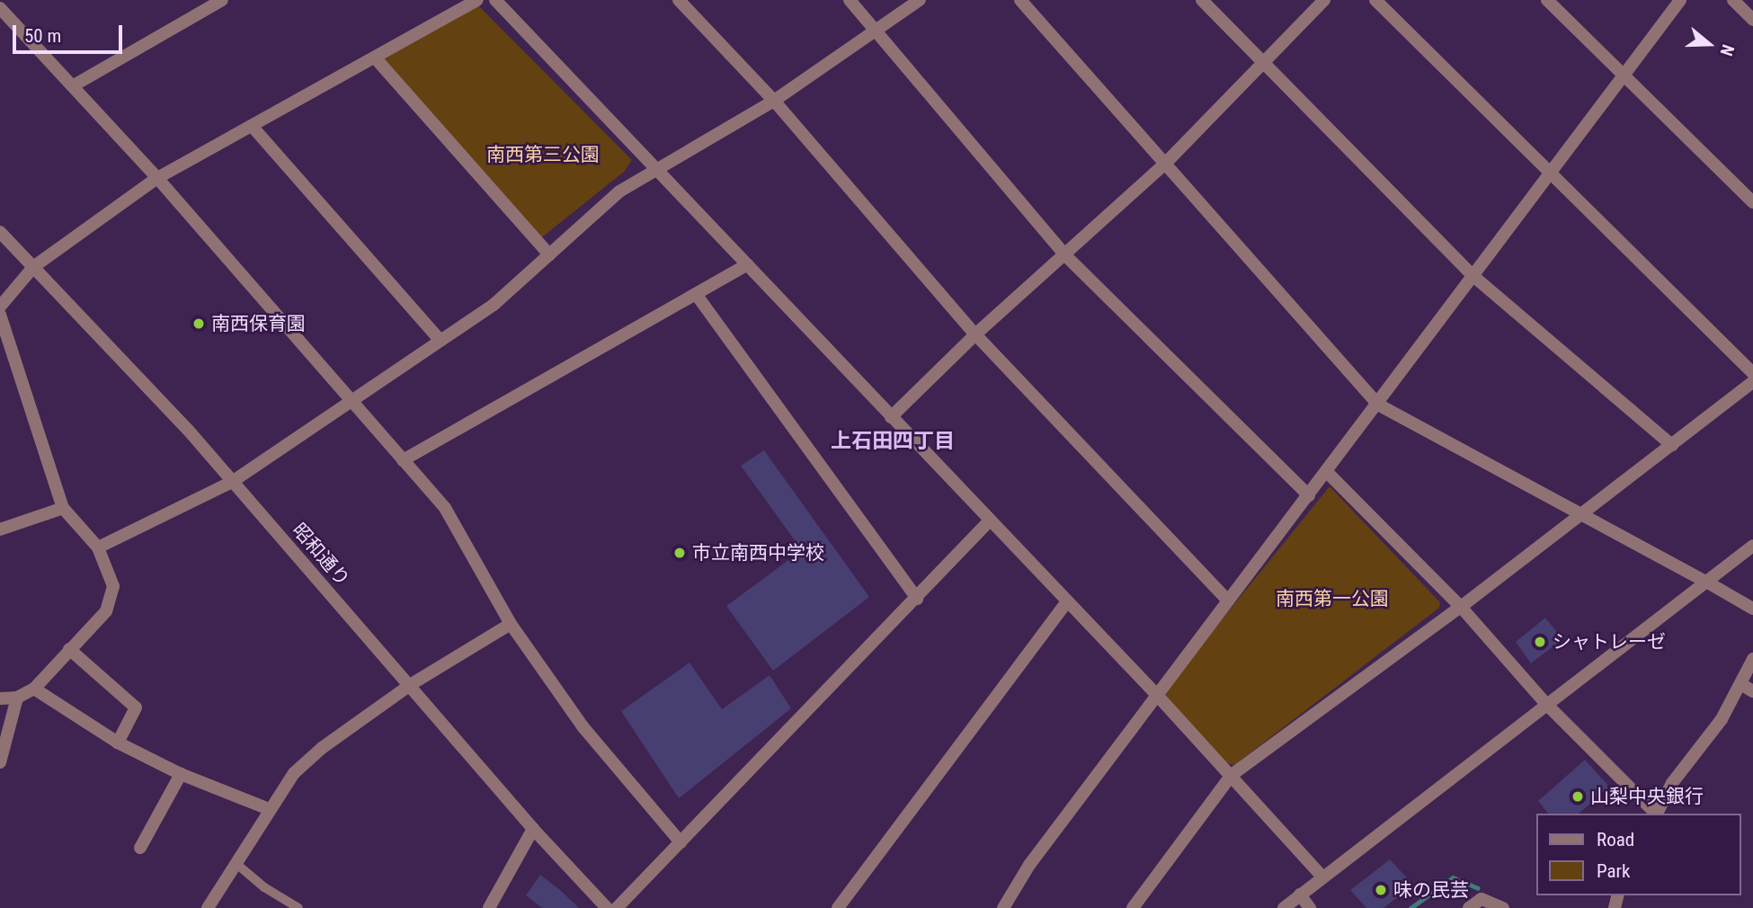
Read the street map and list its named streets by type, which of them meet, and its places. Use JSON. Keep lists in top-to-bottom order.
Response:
{
  "streets": {
    "street": ["昭和通り"]
  },
  "districts": ["上石田四丁目"],
  "parks": ["南西第三公園", "南西第一公園"],
  "places": [
    "南西保育園",
    "市立南西中学校",
    "シャトレーゼ",
    "山梨中央銀行",
    "味の民芸"
  ],
  "legend": ["Road", "Park"],
  "scale_bar": "50 m",
  "north": "right"
}
